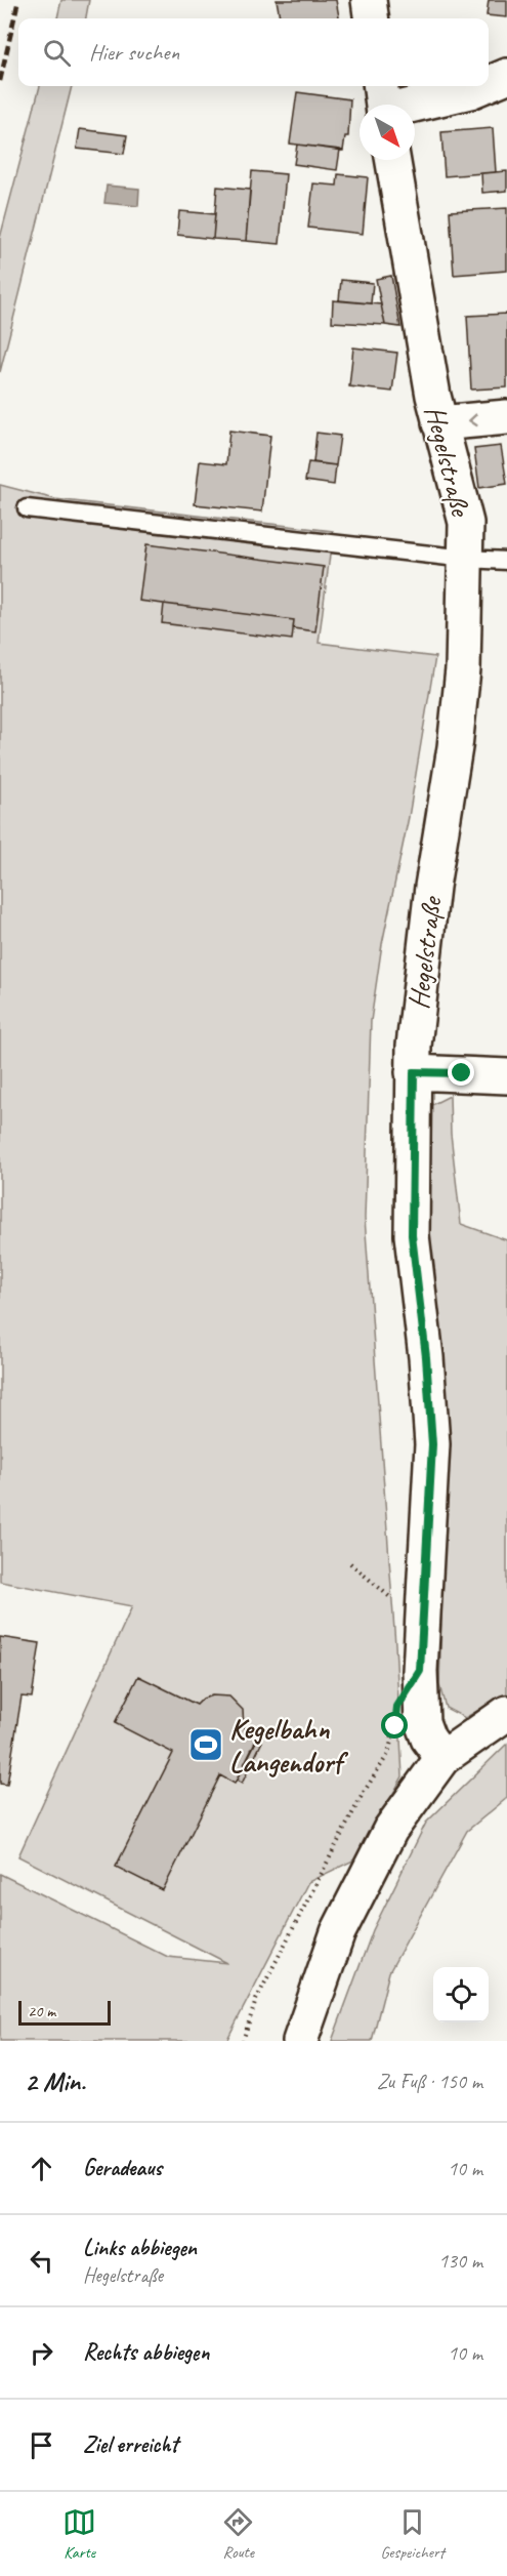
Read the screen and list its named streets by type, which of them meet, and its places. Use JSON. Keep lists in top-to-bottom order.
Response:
{
  "streets": {
    "street": ["Hegelstraße"]
  },
  "places": {
    "sports": ["Kegelbahn Langendorf"]
  },
  "scale_bar": "20 m",
  "north": "bottom right",
  "page": {
    "search": "Hier suchen",
    "scale": "20 m",
    "heading": ["2 Min.", "Zu Fuß · 150 m"],
    "list": [
      ["Geradeaus", "10 m"],
      ["Links abbiegen", "Hegelstraße", "130 m"],
      ["Rechts abbiegen", "10 m"],
      "Ziel erreicht"
    ],
    "nav": ["Karte", "Route", "Gespeichert"]
  }
}
